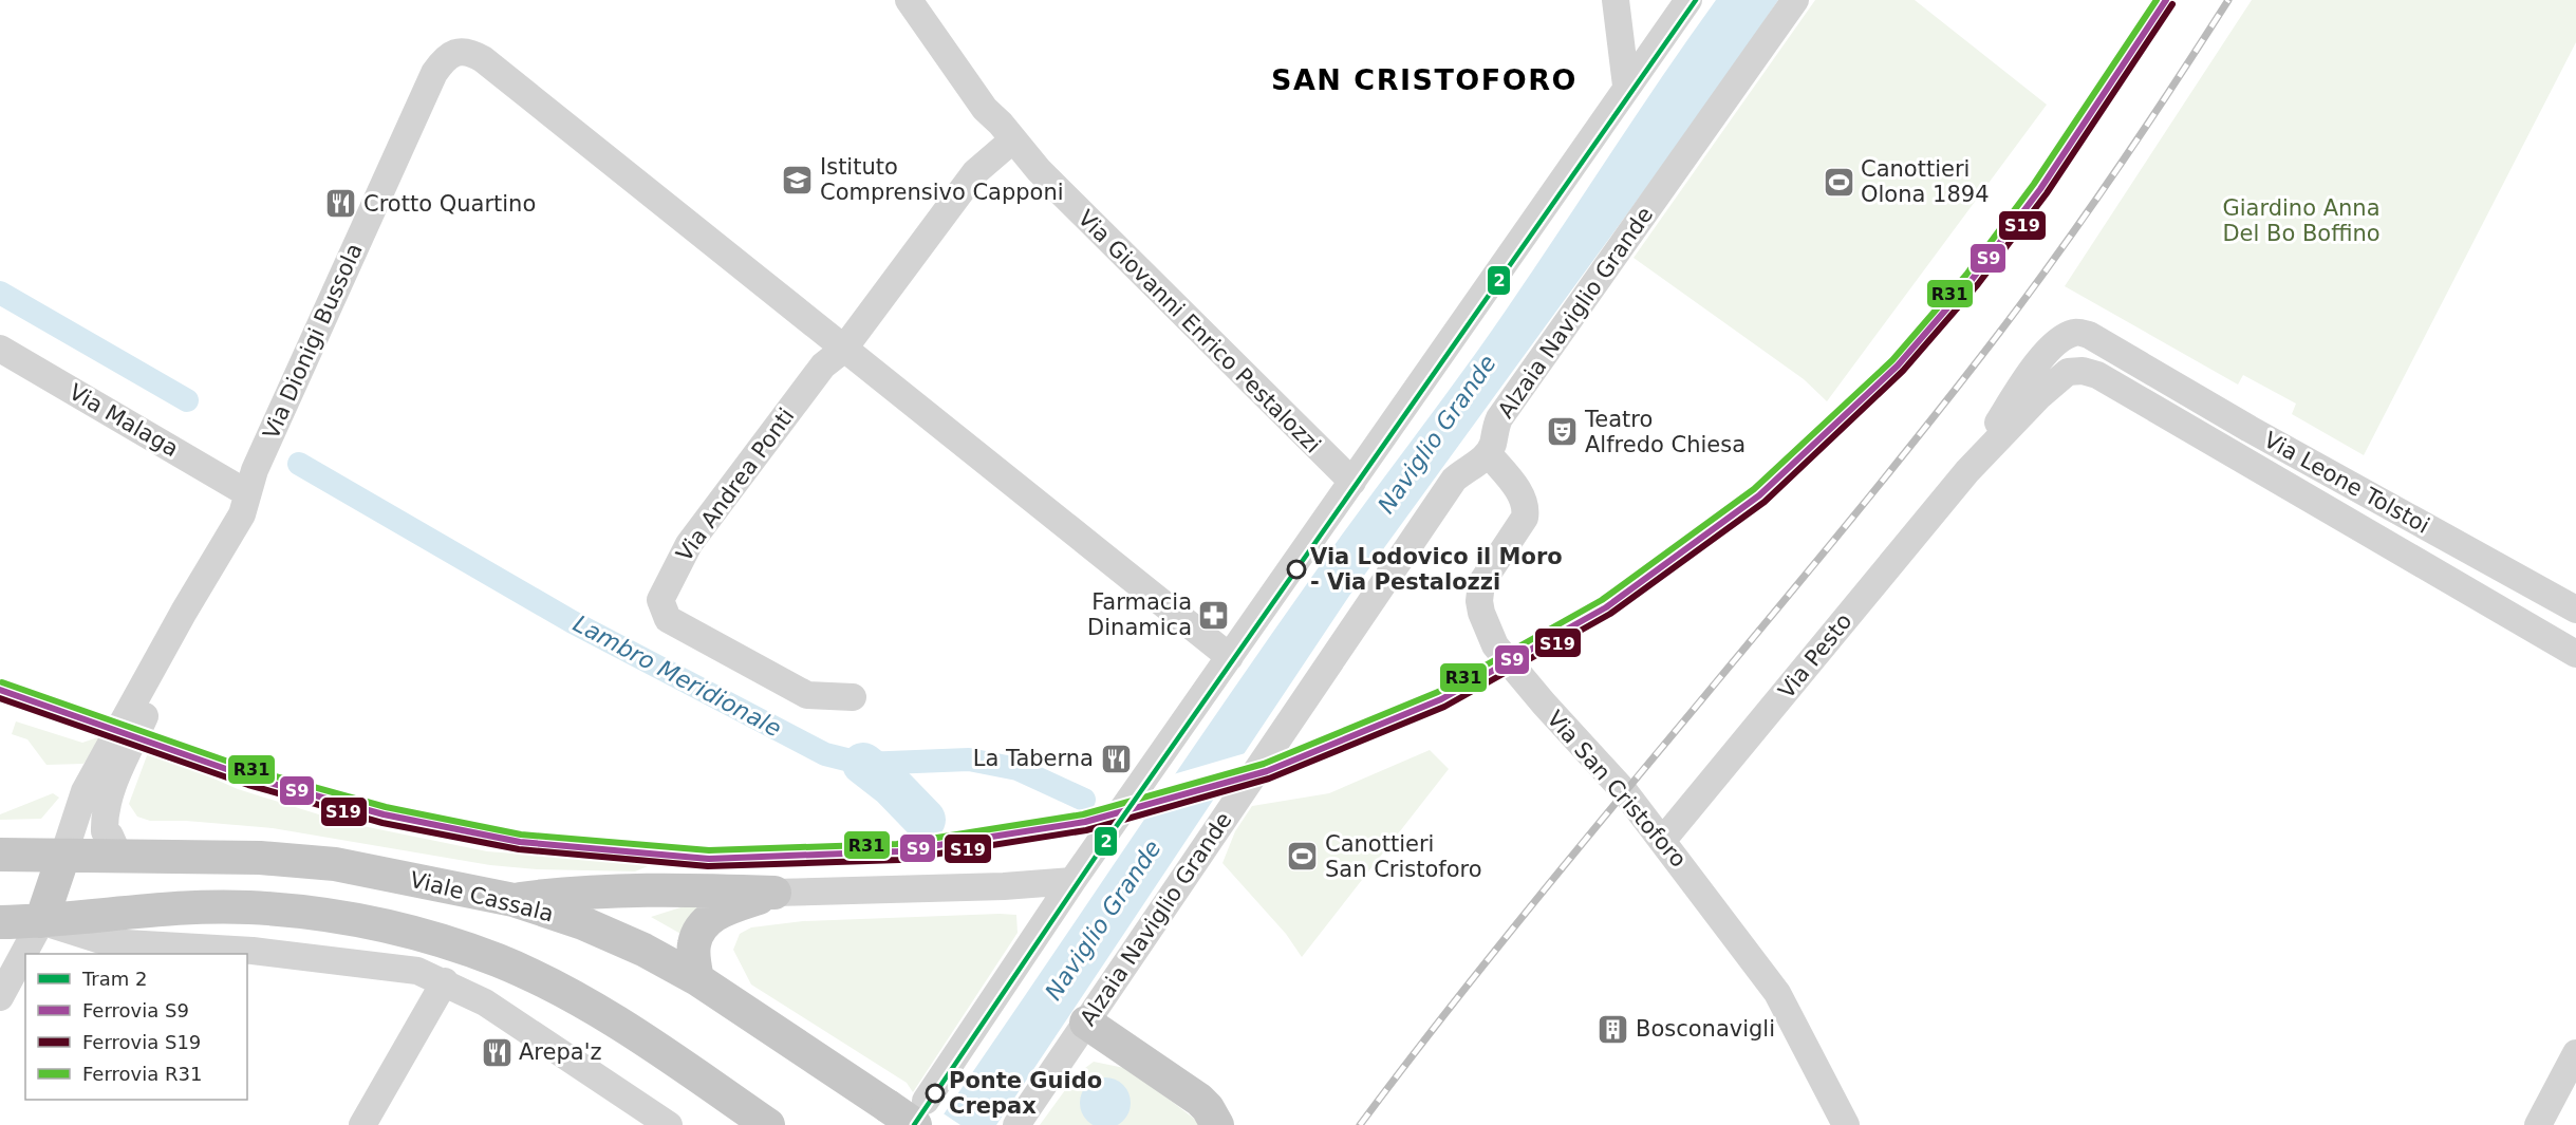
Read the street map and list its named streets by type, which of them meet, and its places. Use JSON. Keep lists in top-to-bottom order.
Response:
{
  "streets": {
    "main road": ["Viale Cassala"],
    "street": [
      "Alzaia Naviglio Grande",
      "Via Giovanni Enrico Pestalozzi",
      "Via Dionigi Bussola",
      "Via Malaga",
      "Via Leone Tolstoi",
      "Via Andrea Ponti",
      "Via Pesto",
      "Via San Cristoforo"
    ]
  },
  "crossings": [
    ["Alzaia Naviglio Grande", "Via San Cristoforo"],
    ["Via Giovanni Enrico Pestalozzi", "Via Andrea Ponti"],
    ["Via Dionigi Bussola", "Via Malaga"],
    ["Via Dionigi Bussola", "Via Andrea Ponti"],
    ["Via Dionigi Bussola", "Viale Cassala"],
    ["Via Leone Tolstoi", "Via Pesto"],
    ["Via Pesto", "Via San Cristoforo"]
  ],
  "districts": ["SAN CRISTOFORO"],
  "water": ["Naviglio Grande", "Lambro Meridionale"],
  "parks": ["Giardino Anna Del Bo Boffino"],
  "places": {
    "school or university": ["Istituto Comprensivo Capponi"],
    "sports": ["Canottieri Olona 1894", "Canottieri San Cristoforo"],
    "restaurant": ["Crotto Quartino", "La Taberna", "Arepa'z"],
    "theatre": ["Teatro Alfredo Chiesa"],
    "other": ["Via Lodovico il Moro - Via Pestalozzi", "Ponte Guido Crepax"],
    "pharmacy": ["Farmacia Dinamica"],
    "building": ["Bosconavigli"]
  },
  "lines": [
    "tram line 2",
    "rail line S9",
    "rail line R31",
    "rail line S19"
  ],
  "legend": [
    "Tram 2",
    "Ferrovia S9",
    "Ferrovia S19",
    "Ferrovia R31"
  ]
}
